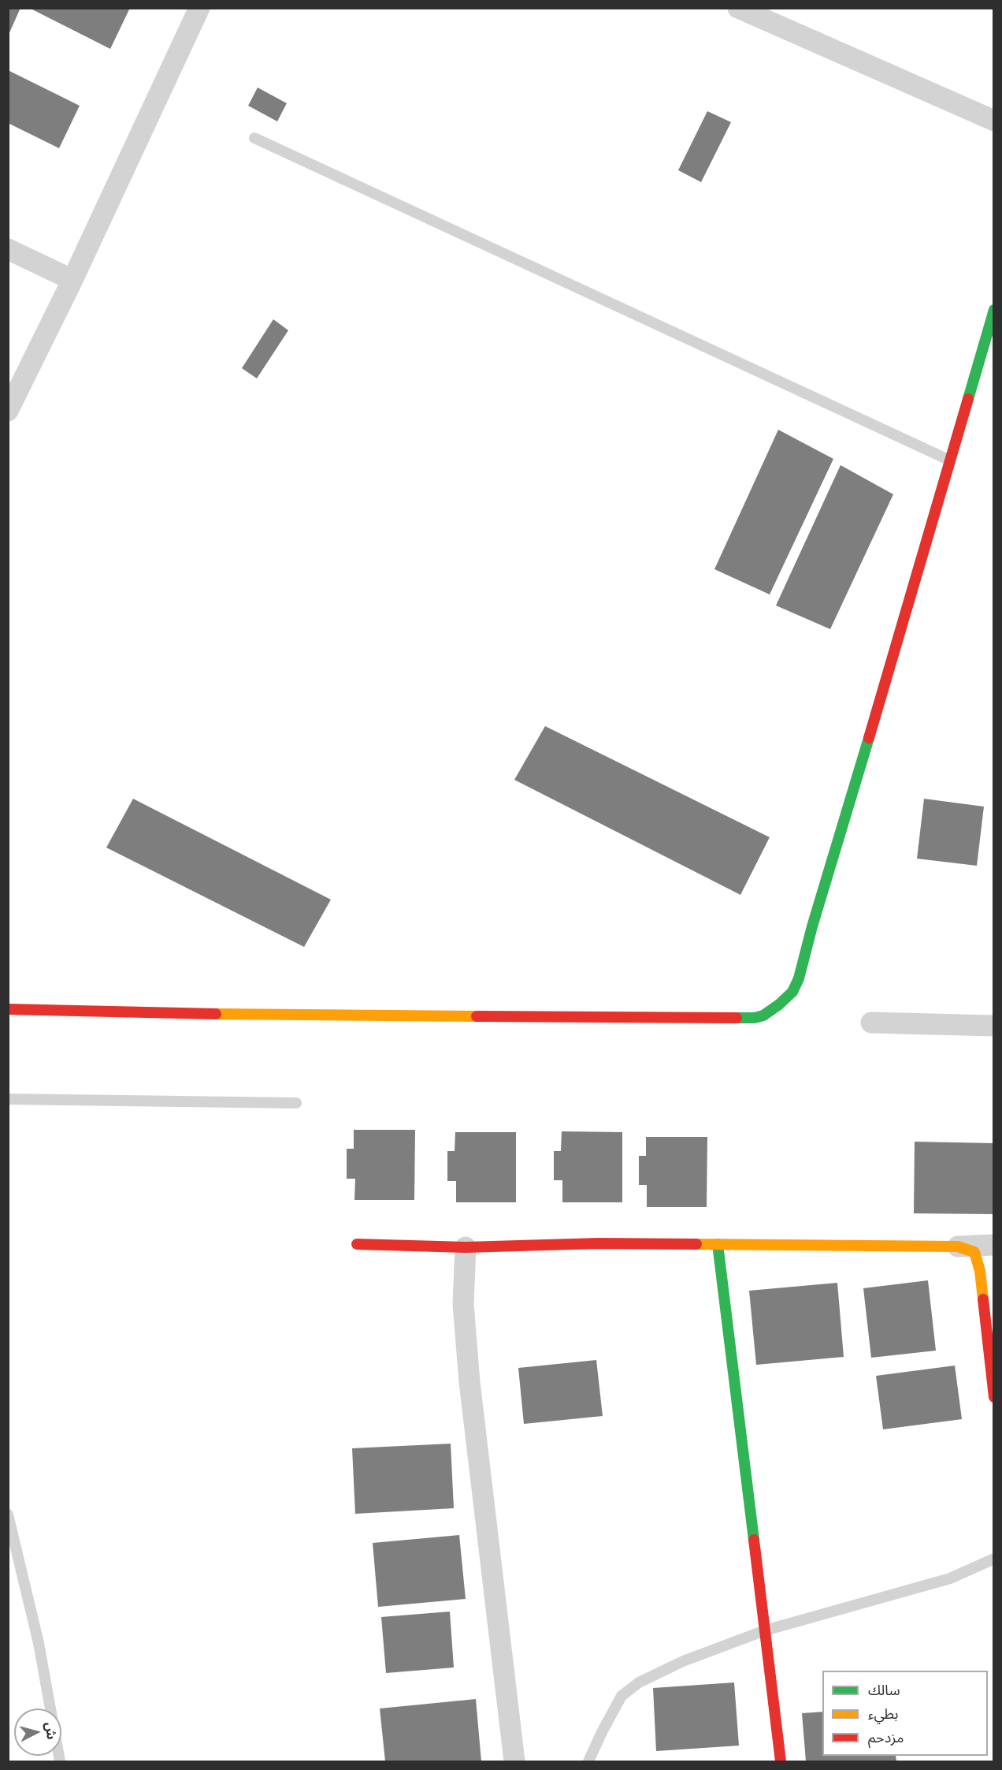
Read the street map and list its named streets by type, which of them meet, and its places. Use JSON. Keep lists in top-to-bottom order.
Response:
{
  "legend": ["سالك", "بطيء", "مزدحم"],
  "north": "right"
}
